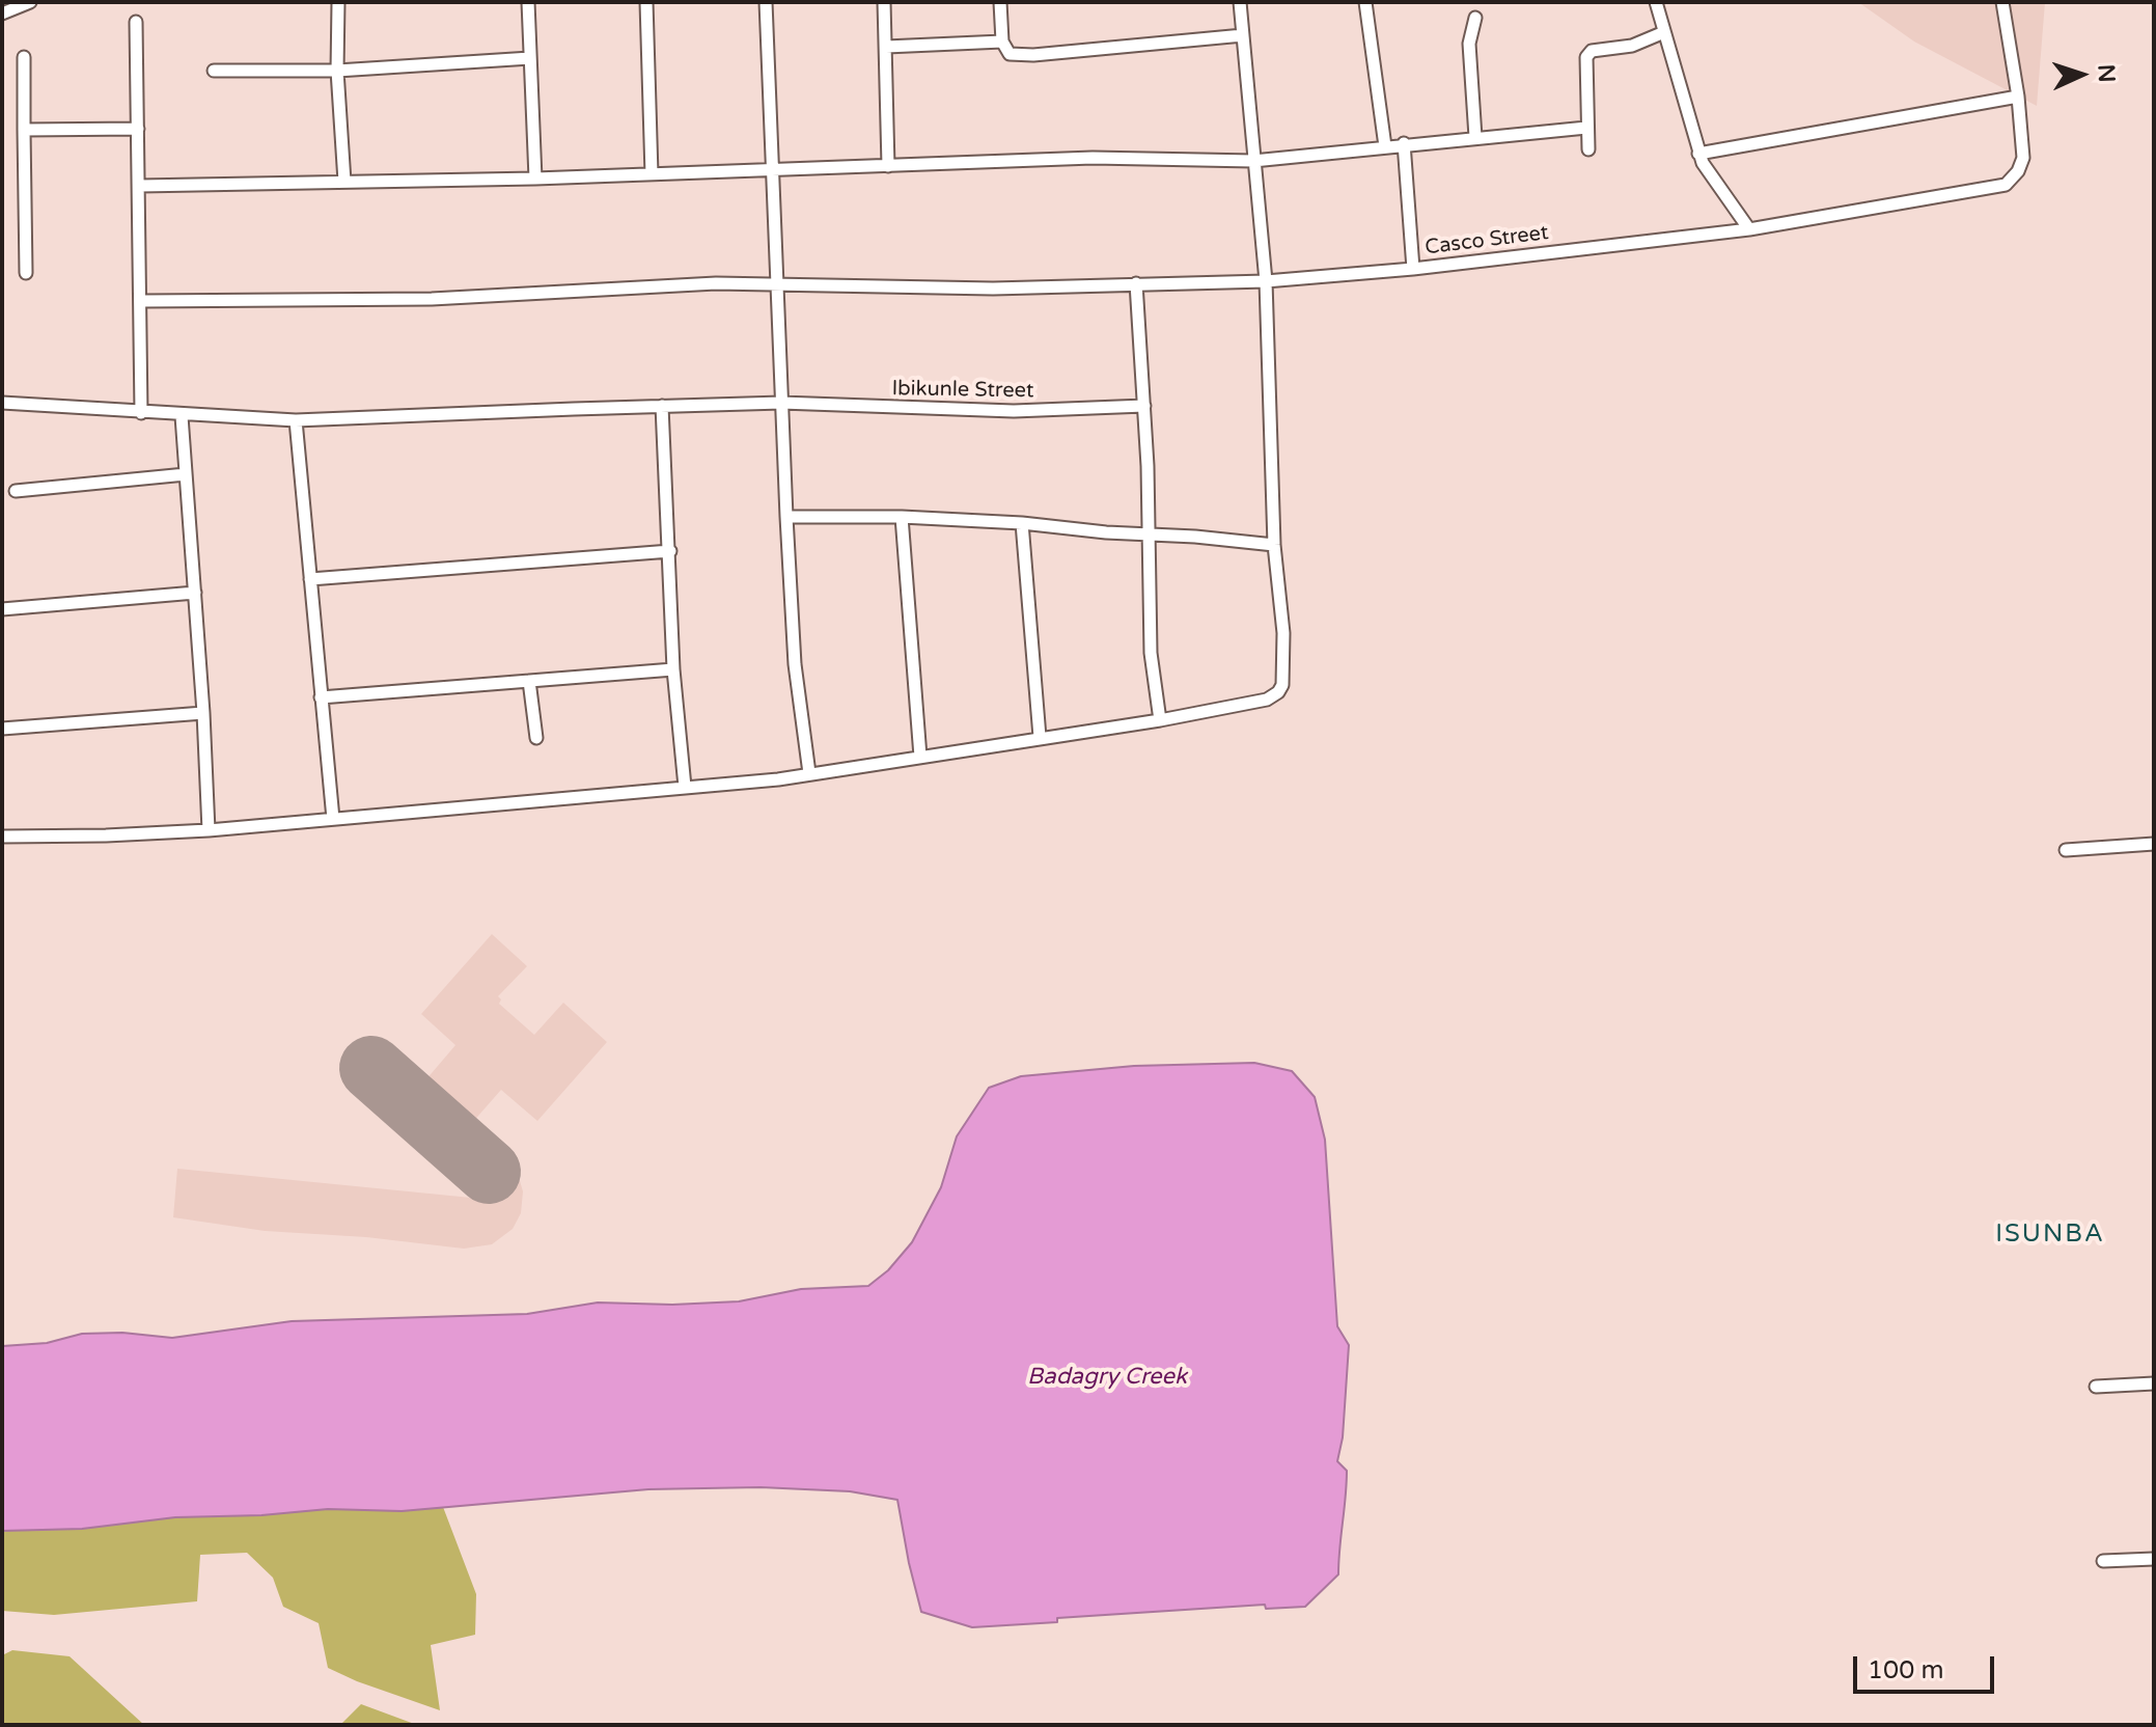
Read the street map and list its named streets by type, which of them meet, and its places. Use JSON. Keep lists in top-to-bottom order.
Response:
{
  "streets": {
    "street": ["Casco Street", "Ibikunle Street"]
  },
  "districts": ["ISUNBA"],
  "water": ["Badagry Creek"],
  "scale_bar": "100 m",
  "north": "right"
}
